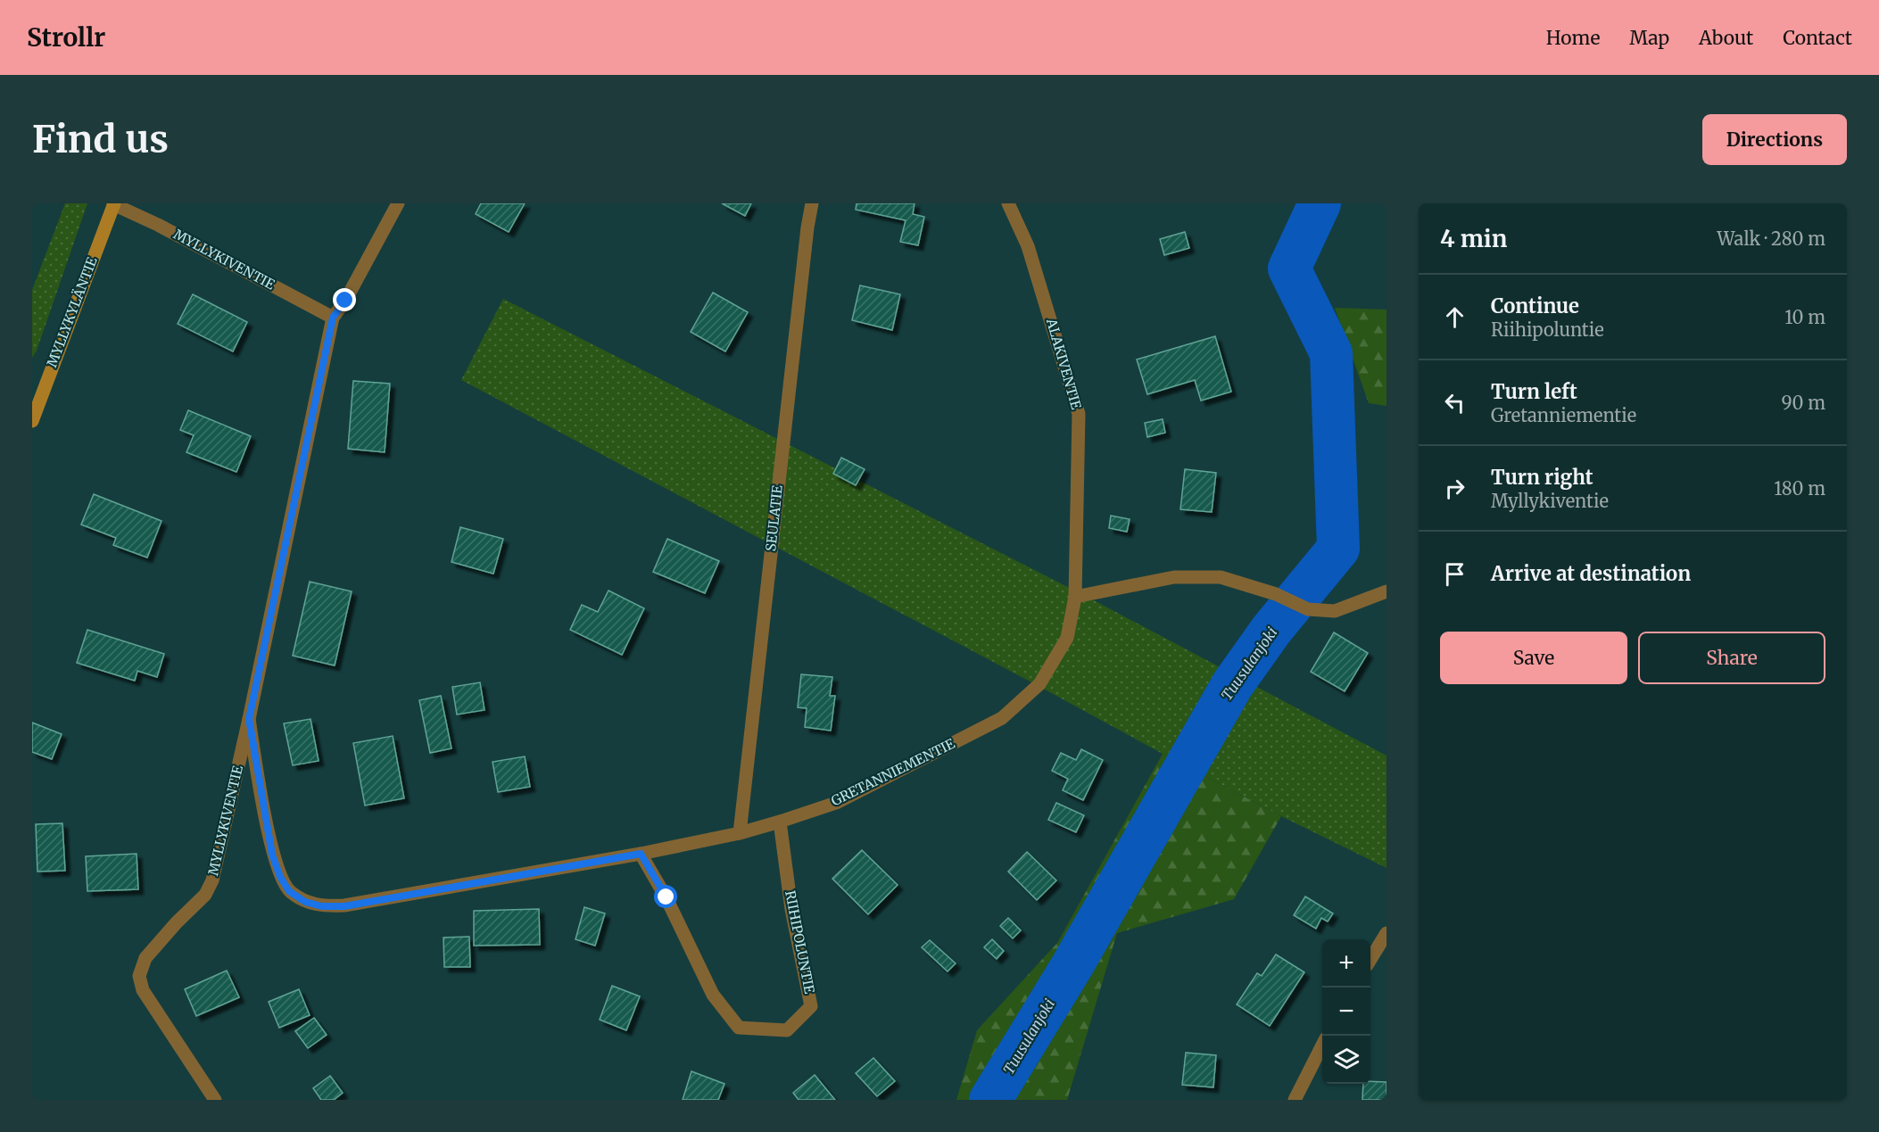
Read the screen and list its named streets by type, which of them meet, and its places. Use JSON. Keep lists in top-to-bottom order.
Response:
{
  "streets": {
    "main road": ["MYLLYKYLÄNTIE"],
    "street": [
      "MYLLYKIVENTIE",
      "ALAKIVENTIE",
      "SEULATIE",
      "GRETANNIEMENTIE",
      "RIIHIPOLUNTIE"
    ]
  },
  "crossings": [
    ["MYLLYKIVENTIE", "MYLLYKYLÄNTIE"],
    ["MYLLYKIVENTIE", "GRETANNIEMENTIE"],
    ["ALAKIVENTIE", "GRETANNIEMENTIE"],
    ["SEULATIE", "GRETANNIEMENTIE"],
    ["GRETANNIEMENTIE", "RIIHIPOLUNTIE"]
  ],
  "water": ["Tuusulanjoki"],
  "page": {
    "header": "Strollr",
    "nav": [
      "Home",
      "Map",
      "About",
      "Contact"
    ],
    "buttons": [
      "Directions",
      ["Save", "Share"]
    ],
    "title": "Find us",
    "heading": ["4 min", "Walk · 280 m"],
    "list": [
      ["Continue", "Riihipoluntie", "10 m"],
      ["Turn left", "Gretanniementie", "90 m"],
      ["Turn right", "Myllykiventie", "180 m"],
      "Arrive at destination"
    ],
    "map_buttons": ["+", "−"]
  }
}
